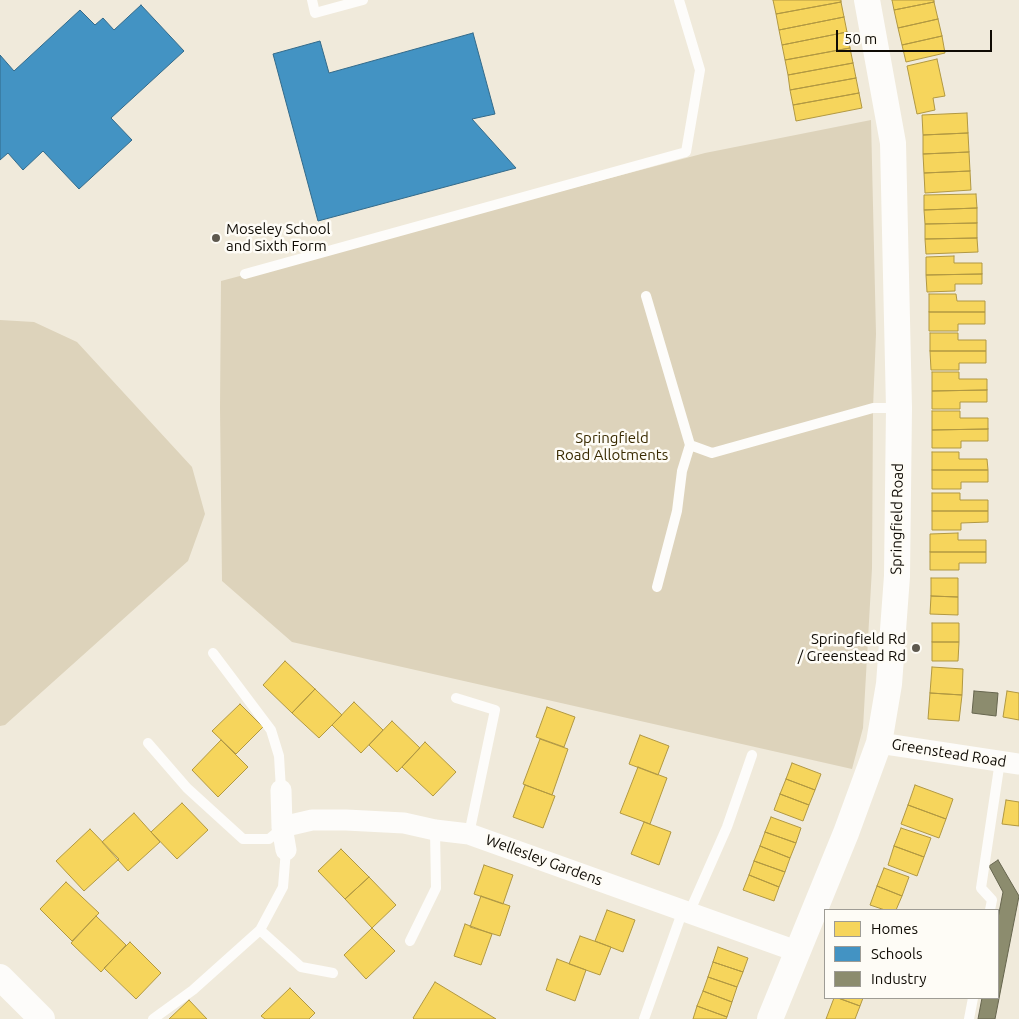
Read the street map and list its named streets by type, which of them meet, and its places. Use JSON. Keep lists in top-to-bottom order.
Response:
{
  "streets": {
    "street": ["Springfield Road", "Greenstead Road", "Wellesley Gardens"]
  },
  "crossings": [
    ["Springfield Road", "Greenstead Road"],
    ["Springfield Road", "Wellesley Gardens"]
  ],
  "parks": ["Springfield Road Allotments"],
  "places": ["Moseley School and Sixth Form", "Springfield Rd / Greenstead Rd"],
  "legend": ["Homes", "Schools", "Industry"],
  "scale_bar": "50 m"
}
